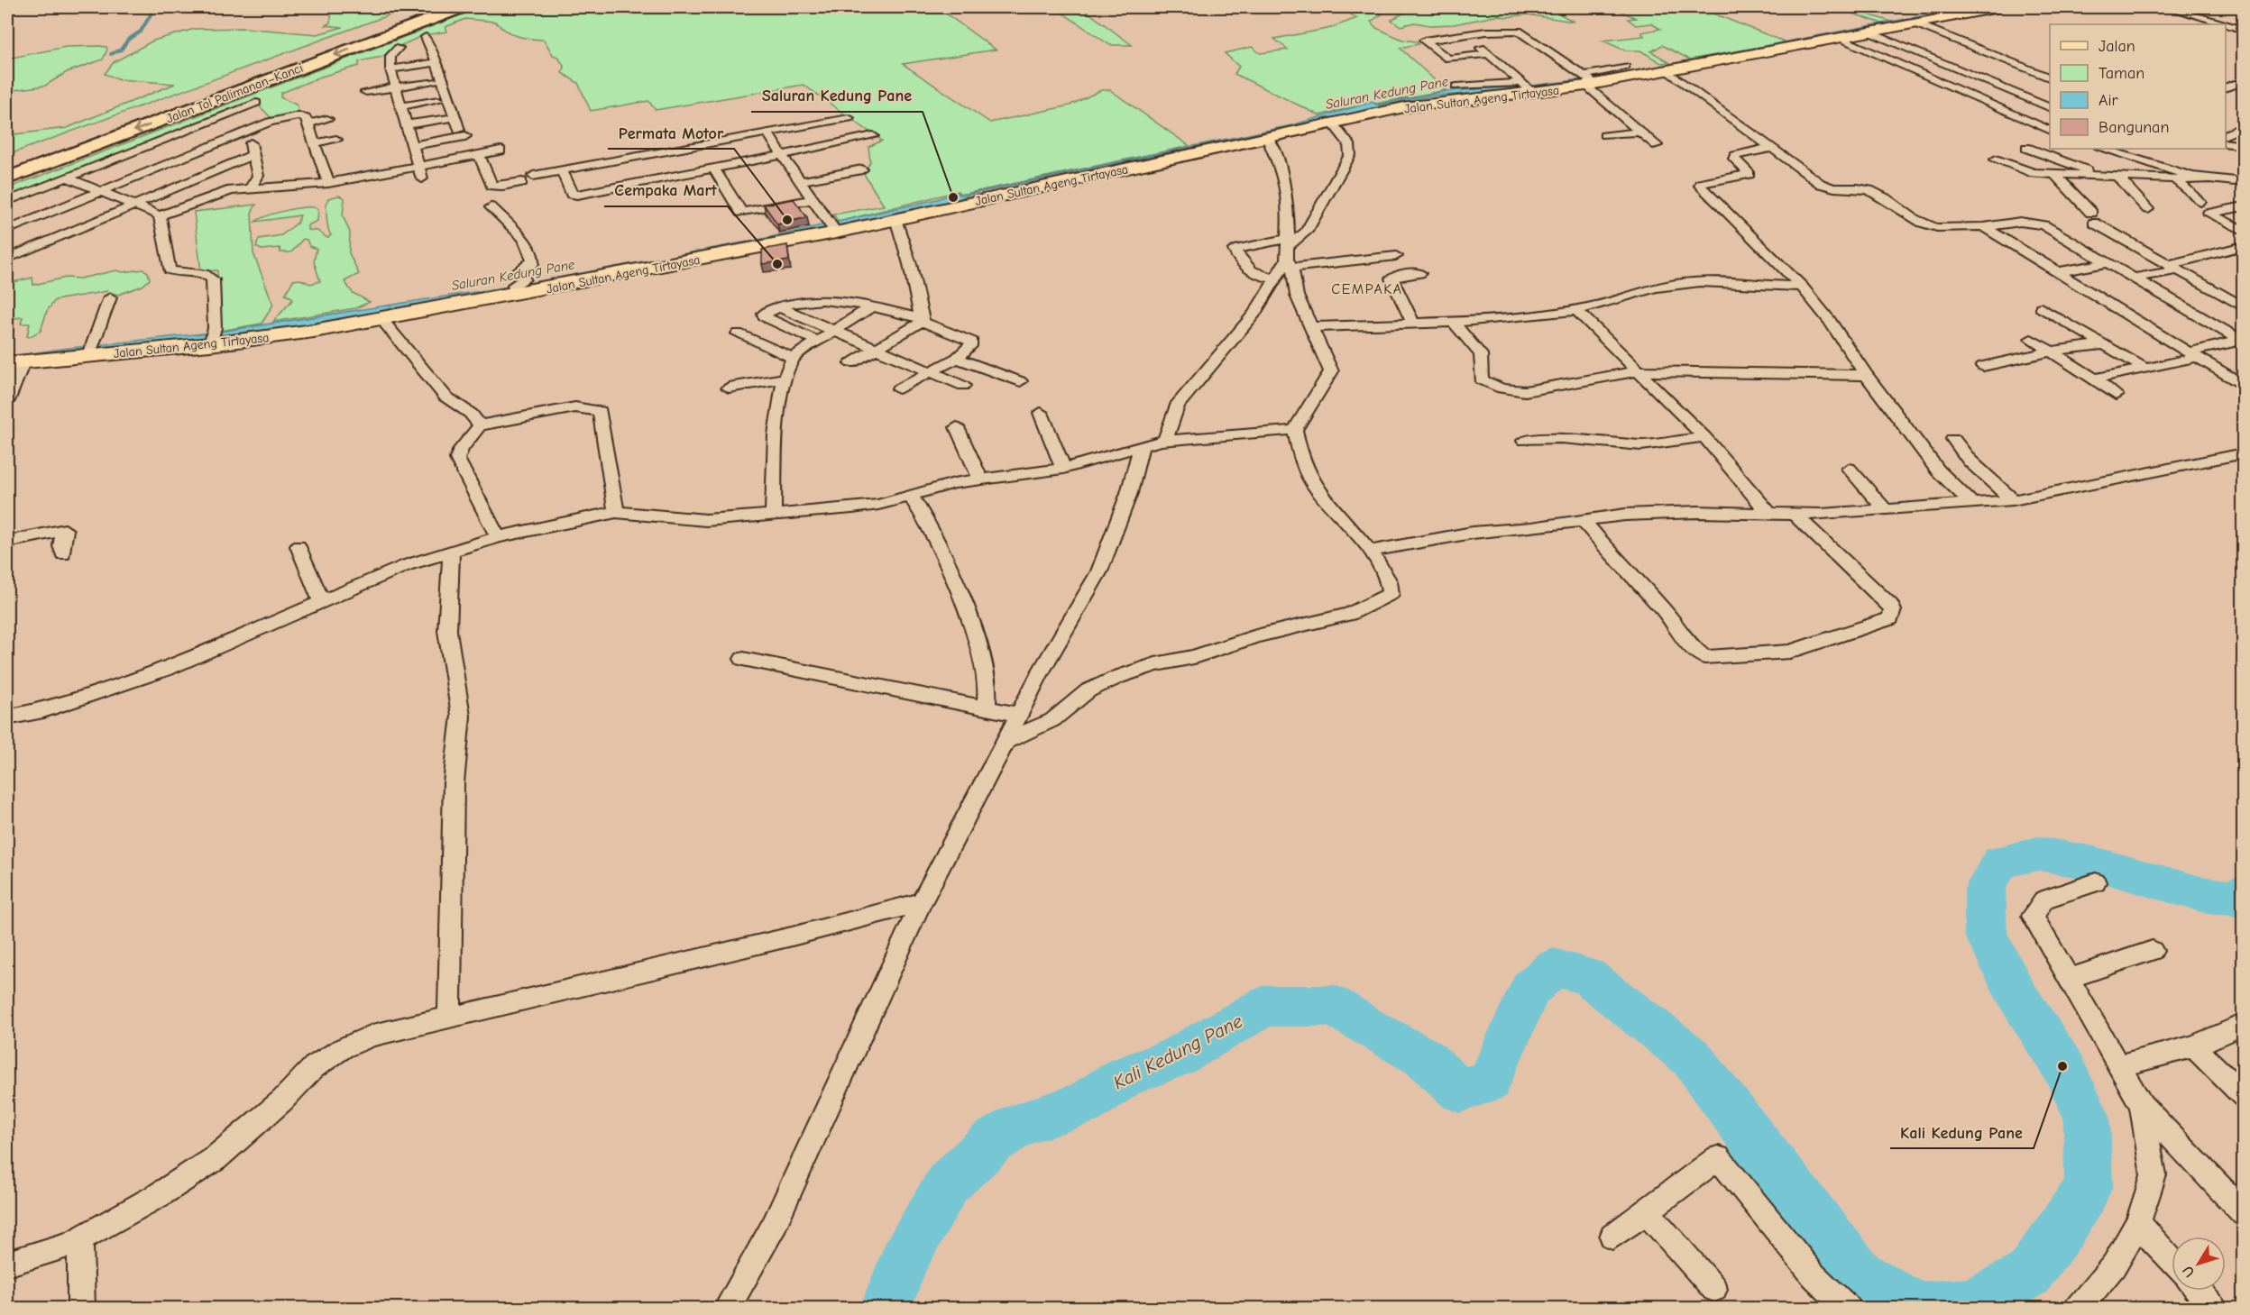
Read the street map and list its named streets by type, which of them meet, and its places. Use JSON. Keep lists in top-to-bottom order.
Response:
{
  "streets": {
    "highway": ["Jalan Tol Palimanan–Kanci"],
    "main road": ["Jalan Sultan Ageng Tirtayasa"]
  },
  "districts": ["CEMPAKA"],
  "water": ["Saluran Kedung Pane", "Kali Kedung Pane"],
  "places": [
    "Saluran Kedung Pane",
    "Permata Motor",
    "Cempaka Mart",
    "Kali Kedung Pane"
  ],
  "legend": [
    "Jalan",
    "Taman",
    "Air",
    "Bangunan"
  ],
  "north": "bottom left"
}
